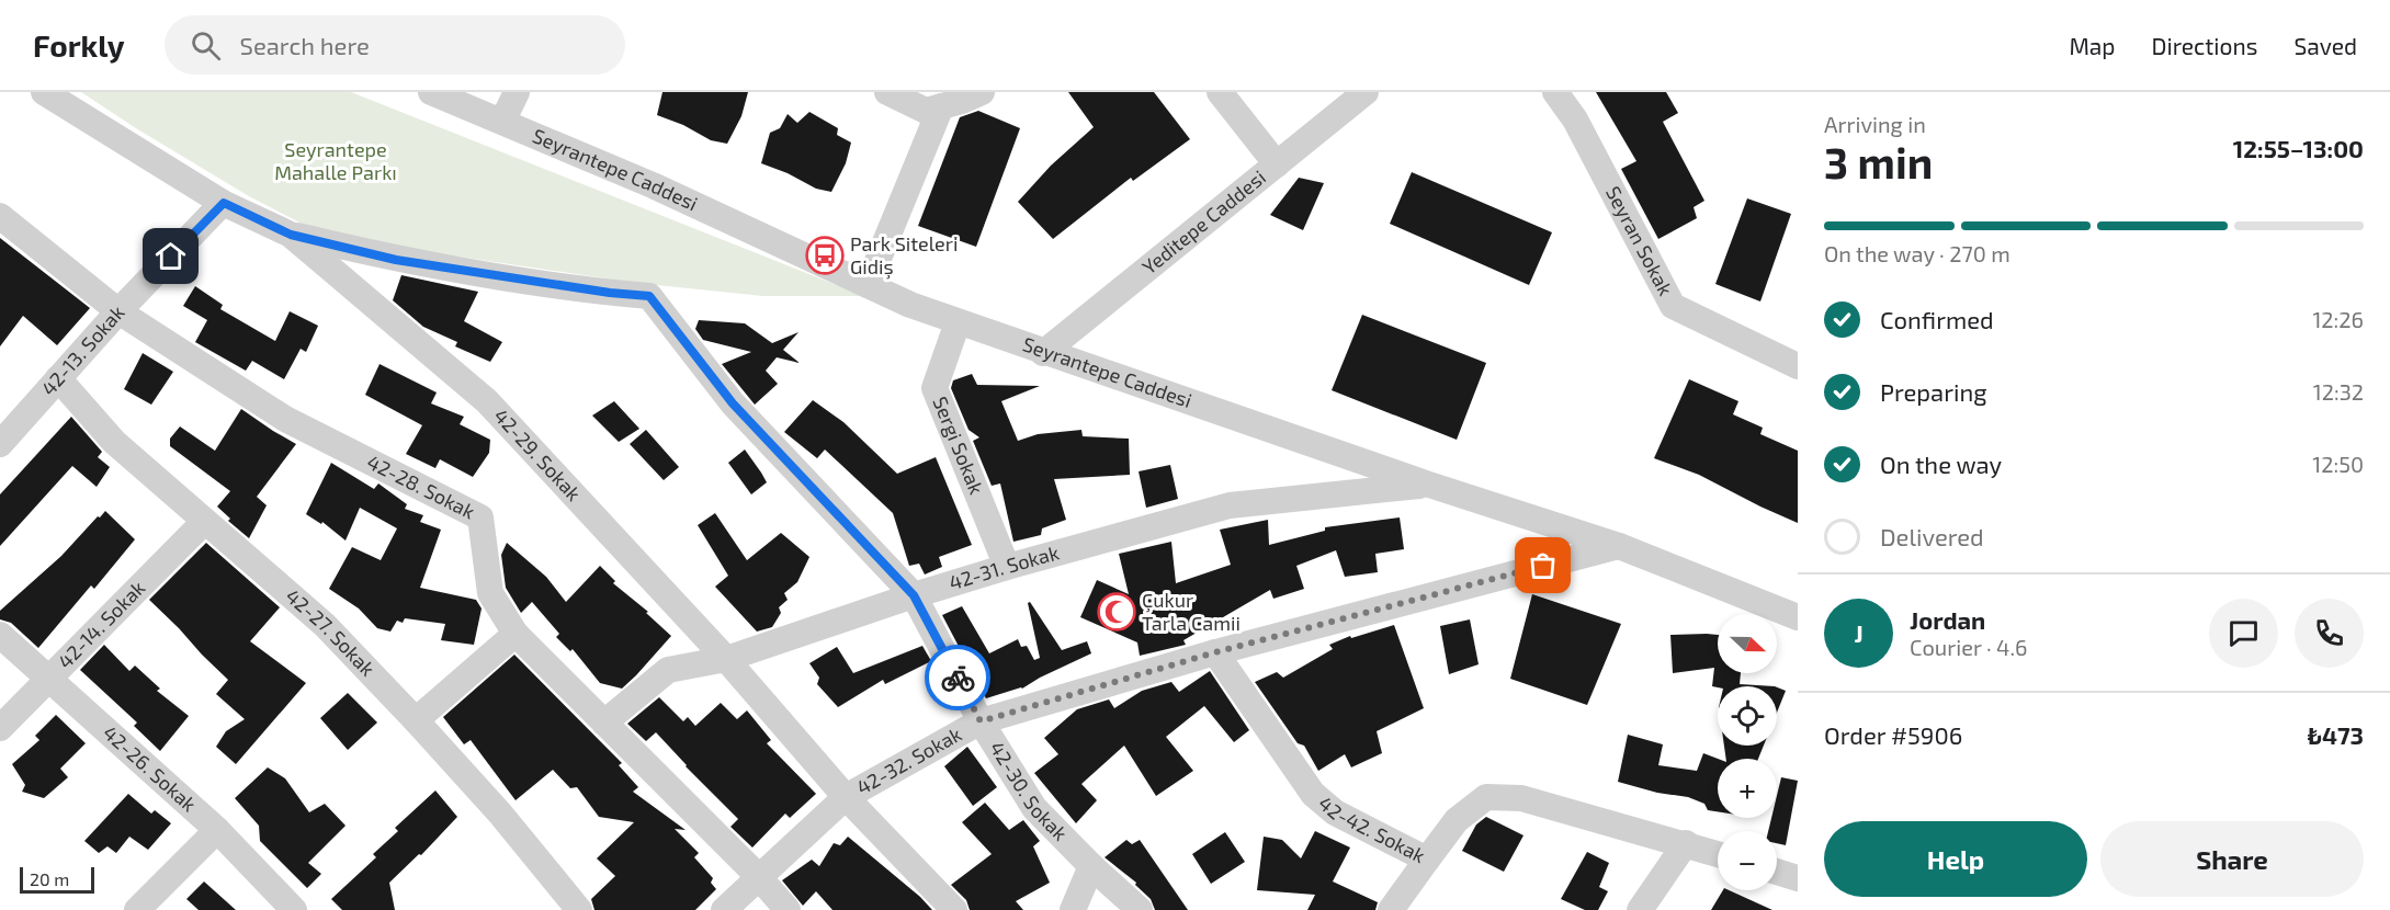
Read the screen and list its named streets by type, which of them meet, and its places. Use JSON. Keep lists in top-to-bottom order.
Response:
{
  "streets": {
    "street": [
      "Seyrantepe Caddesi",
      "Yeditepe Caddesi",
      "Seyran Sokak",
      "42-13. Sokak",
      "Sergi Sokak",
      "42-29. Sokak",
      "42-28. Sokak",
      "42-31. Sokak",
      "42-14. Sokak",
      "42-27. Sokak",
      "42-32. Sokak",
      "42-26. Sokak",
      "42-30. Sokak",
      "42-42. Sokak"
    ]
  },
  "crossings": [
    ["Seyrantepe Caddesi", "Yeditepe Caddesi"],
    ["Seyrantepe Caddesi", "Sergi Sokak"],
    ["Seyrantepe Caddesi", "42-31. Sokak"],
    ["Seyrantepe Caddesi", "42-32. Sokak"],
    ["42-13. Sokak", "42-29. Sokak"],
    ["42-13. Sokak", "42-28. Sokak"],
    ["42-13. Sokak", "42-27. Sokak"],
    ["Sergi Sokak", "42-31. Sokak"],
    ["42-29. Sokak", "42-31. Sokak"],
    ["42-29. Sokak", "42-32. Sokak"],
    ["42-29. Sokak", "42-30. Sokak"],
    ["42-28. Sokak", "42-31. Sokak"],
    ["42-28. Sokak", "42-32. Sokak"],
    ["42-31. Sokak", "42-30. Sokak"],
    ["42-14. Sokak", "42-27. Sokak"],
    ["42-14. Sokak", "42-26. Sokak"],
    ["42-32. Sokak", "42-30. Sokak"],
    ["42-32. Sokak", "42-42. Sokak"]
  ],
  "parks": ["Seyrantepe Mahalle Parkı"],
  "places": {
    "bus stop": ["Park Siteleri Gidiş"],
    "mosque": ["Çukur Tarla Camii"]
  },
  "scale_bar": "20 m",
  "north": "right",
  "page": {
    "header": "Forkly",
    "search": "Search here",
    "nav": ["Map", "Directions", "Saved"],
    "heading": ["3 min", "Arriving in", "12:55–13:00"],
    "panel": [
      "Jordan",
      "Courier · 4.6",
      "Order #5906",
      "₺473"
    ],
    "bar": "On the way · 270 m",
    "list": [
      ["Confirmed", "12:26"],
      ["Preparing", "12:32"],
      ["On the way", "12:50"],
      "Delivered"
    ],
    "round": "J",
    "map_buttons": ["+", "−"],
    "buttons": ["Help", "Share"],
    "scale": "20 m"
  }
}
